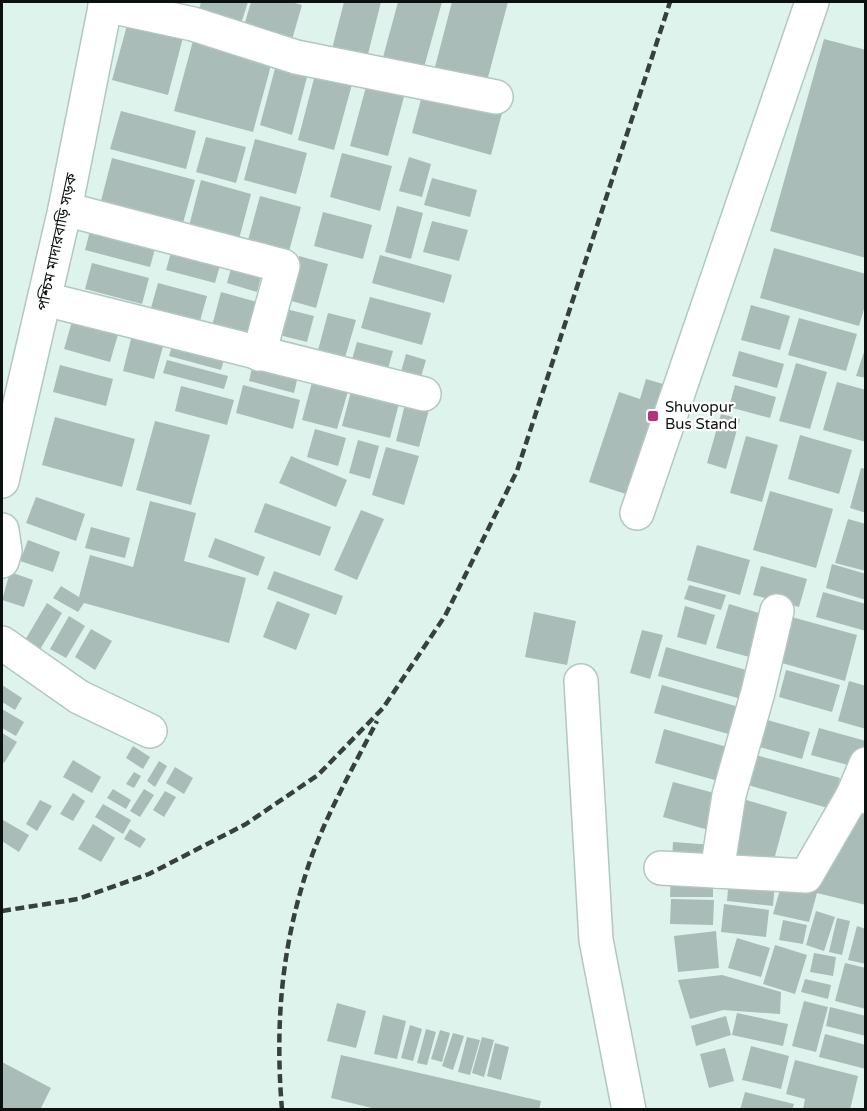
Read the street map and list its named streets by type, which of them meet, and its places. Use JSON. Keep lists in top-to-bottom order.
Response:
{
  "streets": {
    "street": ["পশ্চিম মাদারবাড়ি সড়ক"]
  },
  "places": {
    "transit": ["Shuvopur Bus Stand"]
  }
}
